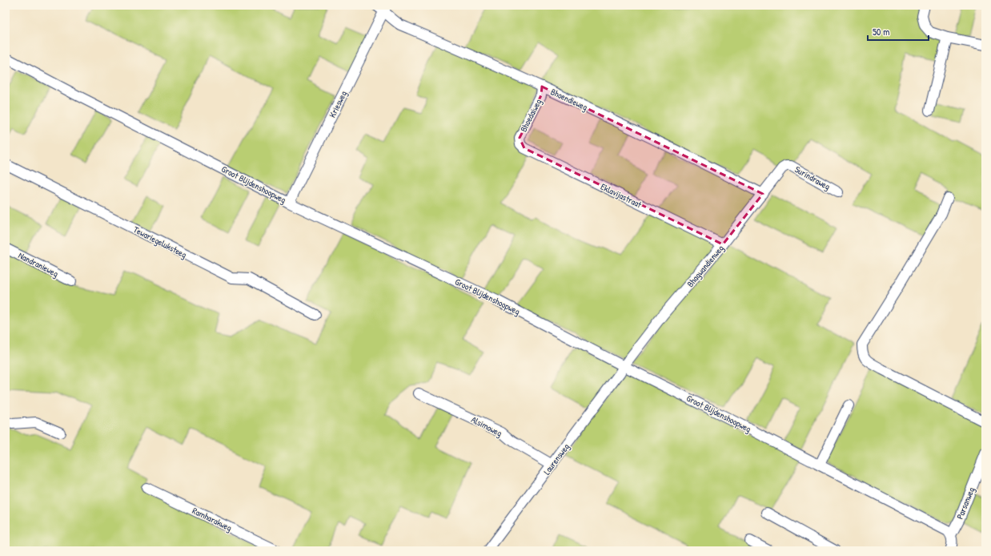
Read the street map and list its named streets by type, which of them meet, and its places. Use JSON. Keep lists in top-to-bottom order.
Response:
{
  "streets": {
    "street": [
      "Bhoendieweg",
      "Kriesweg",
      "Bhoedaiweg",
      "Surindraweg",
      "Groot Blijdenshoopweg",
      "Eklavijastraat",
      "Tewariegeluksteeg",
      "Nandranieweg",
      "Bhagwandienweg",
      "Alsimoweg",
      "Laurensweg",
      "Parsanweg",
      "Ramharakweg"
    ]
  },
  "crossings": [
    ["Bhoendieweg", "Kriesweg"],
    ["Bhoendieweg", "Bhoedaiweg"],
    ["Bhoendieweg", "Bhagwandienweg"],
    ["Kriesweg", "Groot Blijdenshoopweg"],
    ["Bhoedaiweg", "Eklavijastraat"],
    ["Surindraweg", "Bhagwandienweg"],
    ["Groot Blijdenshoopweg", "Bhagwandienweg"],
    ["Groot Blijdenshoopweg", "Laurensweg"],
    ["Groot Blijdenshoopweg", "Parsanweg"],
    ["Eklavijastraat", "Bhagwandienweg"],
    ["Bhagwandienweg", "Laurensweg"],
    ["Alsimoweg", "Laurensweg"]
  ],
  "scale_bar": "50 m"
}
